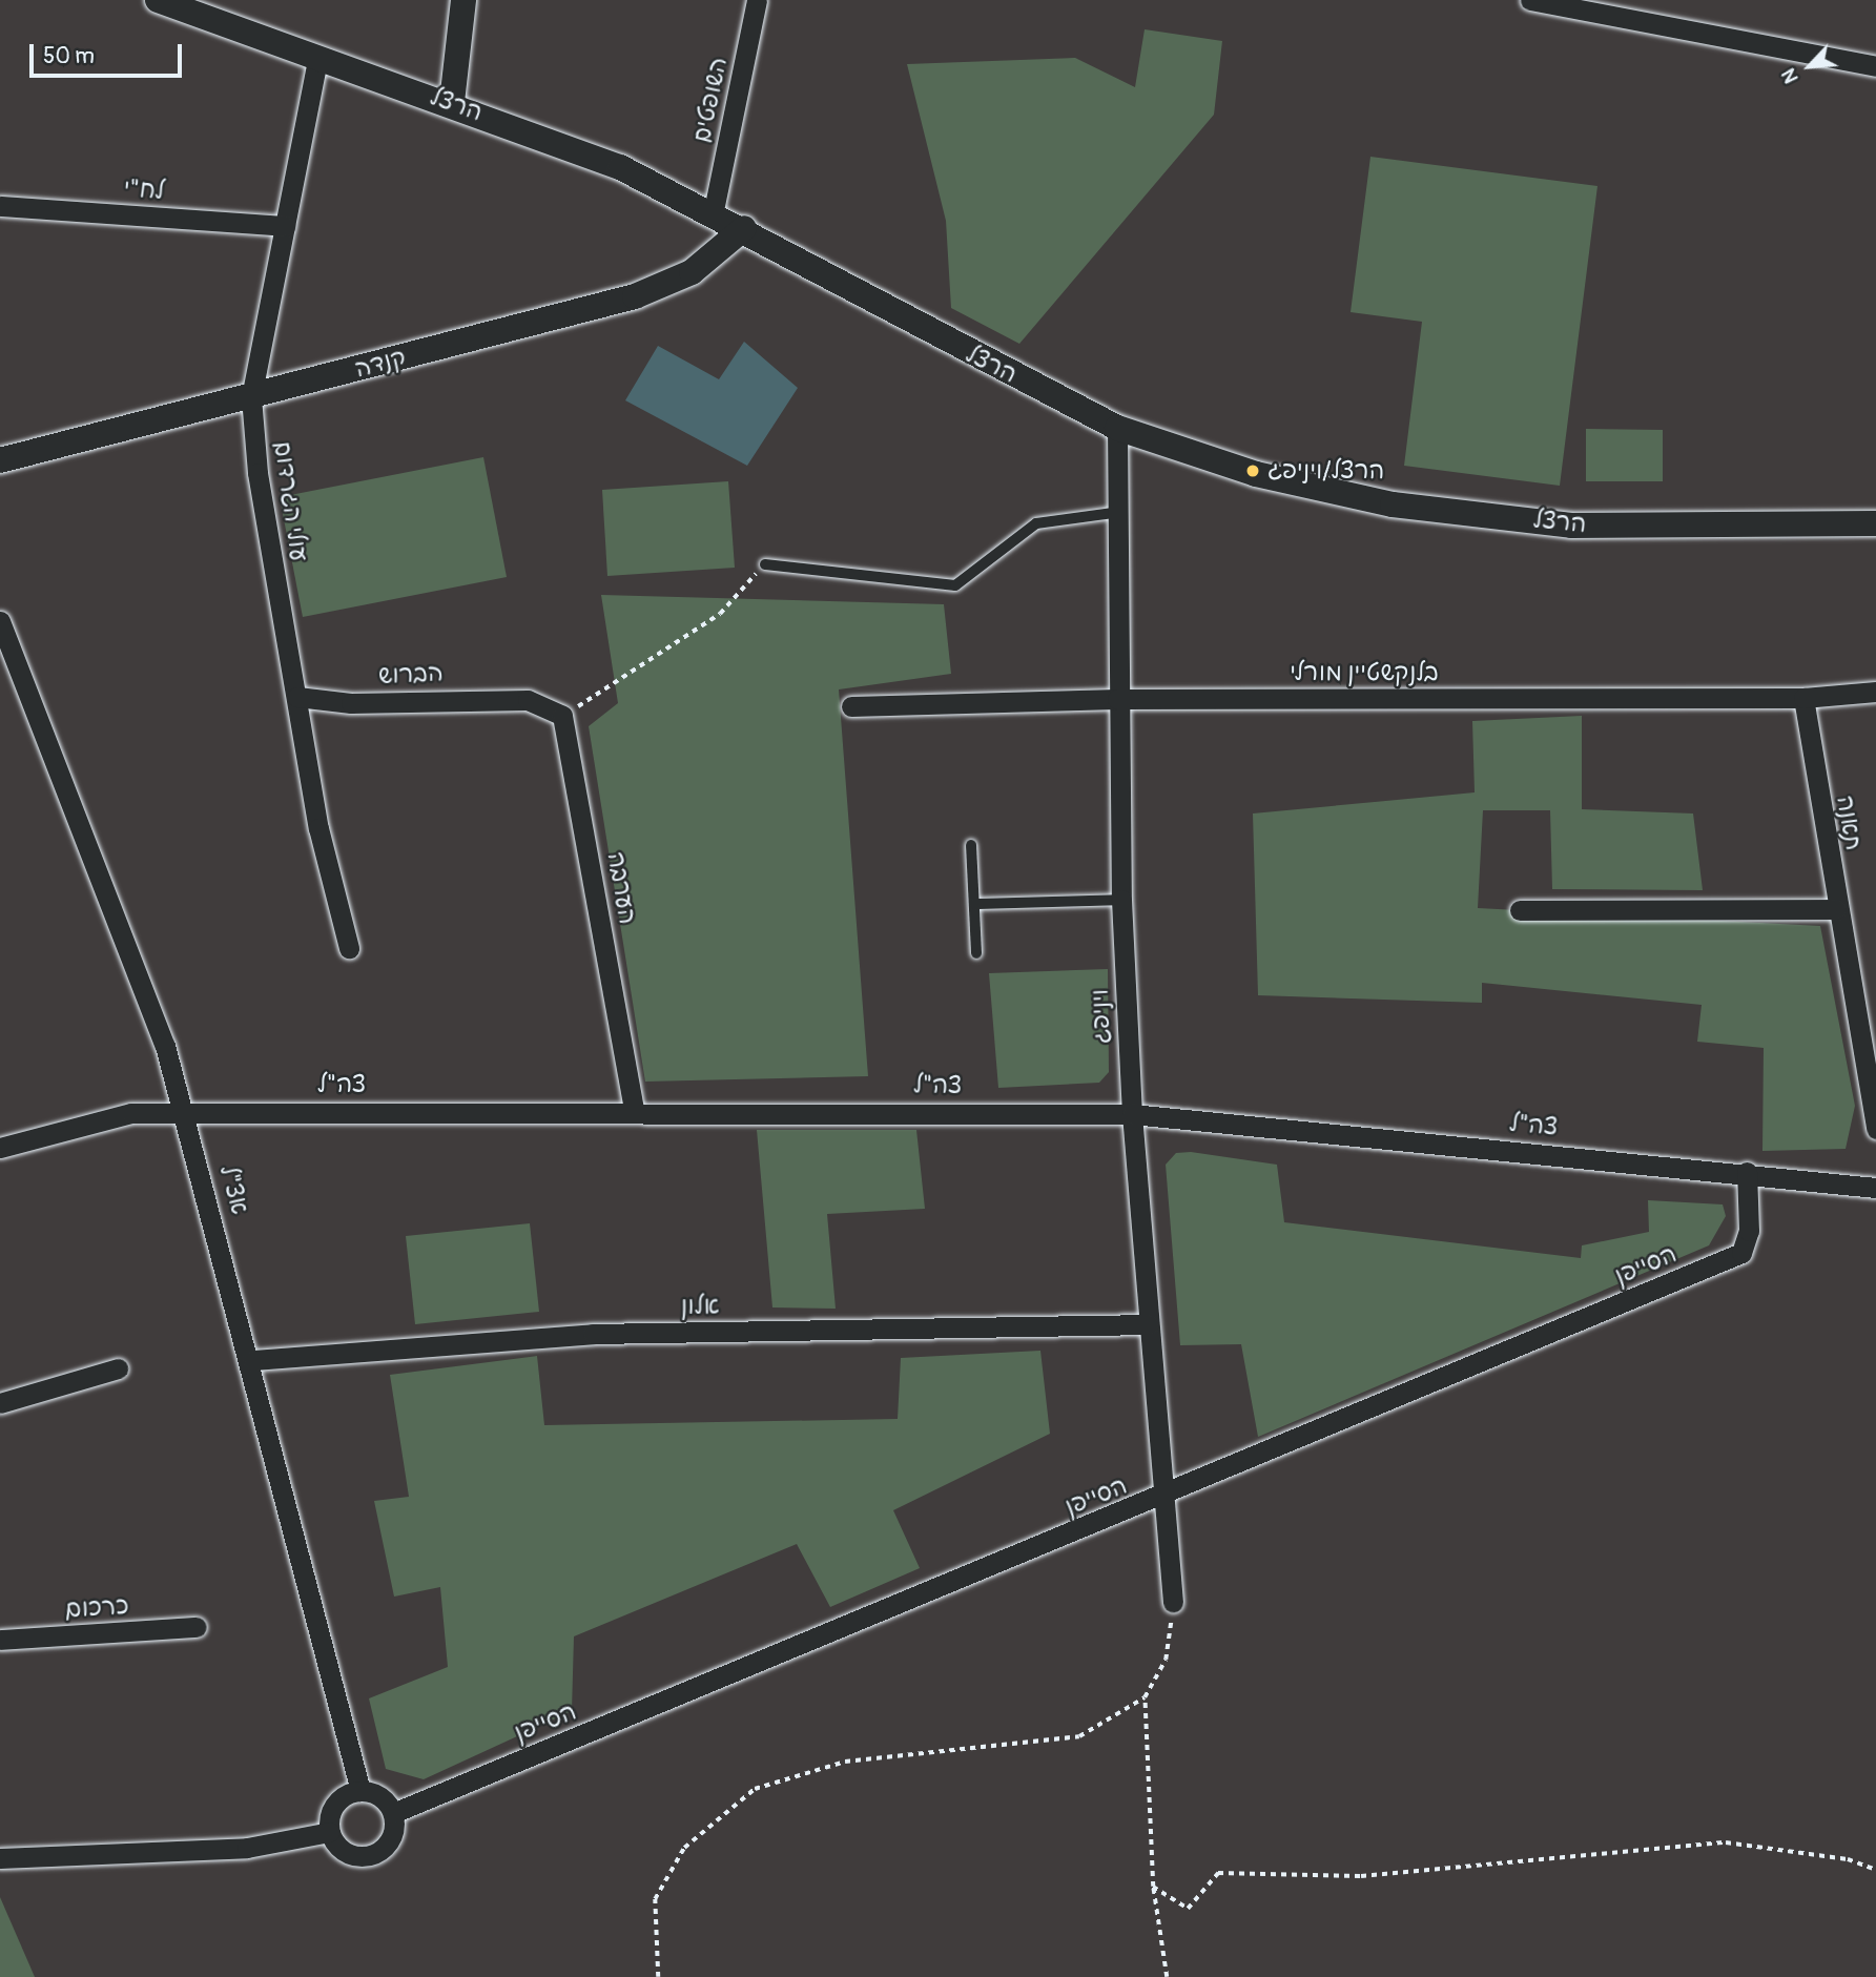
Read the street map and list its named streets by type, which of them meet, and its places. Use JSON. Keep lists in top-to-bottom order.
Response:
{
  "streets": {
    "street": [
      "השופטים",
      "הרצל",
      "לח\"י",
      "קנדה",
      "עולי הגרדום",
      "בלנקשטיין מורלי",
      "הברוש",
      "תאנה",
      "הערבה",
      "ויניפג",
      "צה\"ל",
      "אצ\"ל",
      "הסייפן",
      "אלון",
      "כרכום"
    ]
  },
  "crossings": [
    ["השופטים", "הרצל"],
    ["הרצל", "קנדה"],
    ["הרצל", "עולי הגרדום"],
    ["הרצל", "ויניפג"],
    ["לח\"י", "עולי הגרדום"],
    ["קנדה", "עולי הגרדום"],
    ["עולי הגרדום", "הברוש"],
    ["בלנקשטיין מורלי", "תאנה"],
    ["בלנקשטיין מורלי", "ויניפג"],
    ["הברוש", "הערבה"],
    ["הערבה", "צה\"ל"],
    ["ויניפג", "צה\"ל"],
    ["ויניפג", "הסייפן"],
    ["ויניפג", "אלון"],
    ["צה\"ל", "אצ\"ל"],
    ["צה\"ל", "הסייפן"],
    ["אצ\"ל", "הסייפן"],
    ["אצ\"ל", "אלון"]
  ],
  "places": ["הרצל/ויניפג"],
  "scale_bar": "50 m",
  "north": "bottom left"
}
